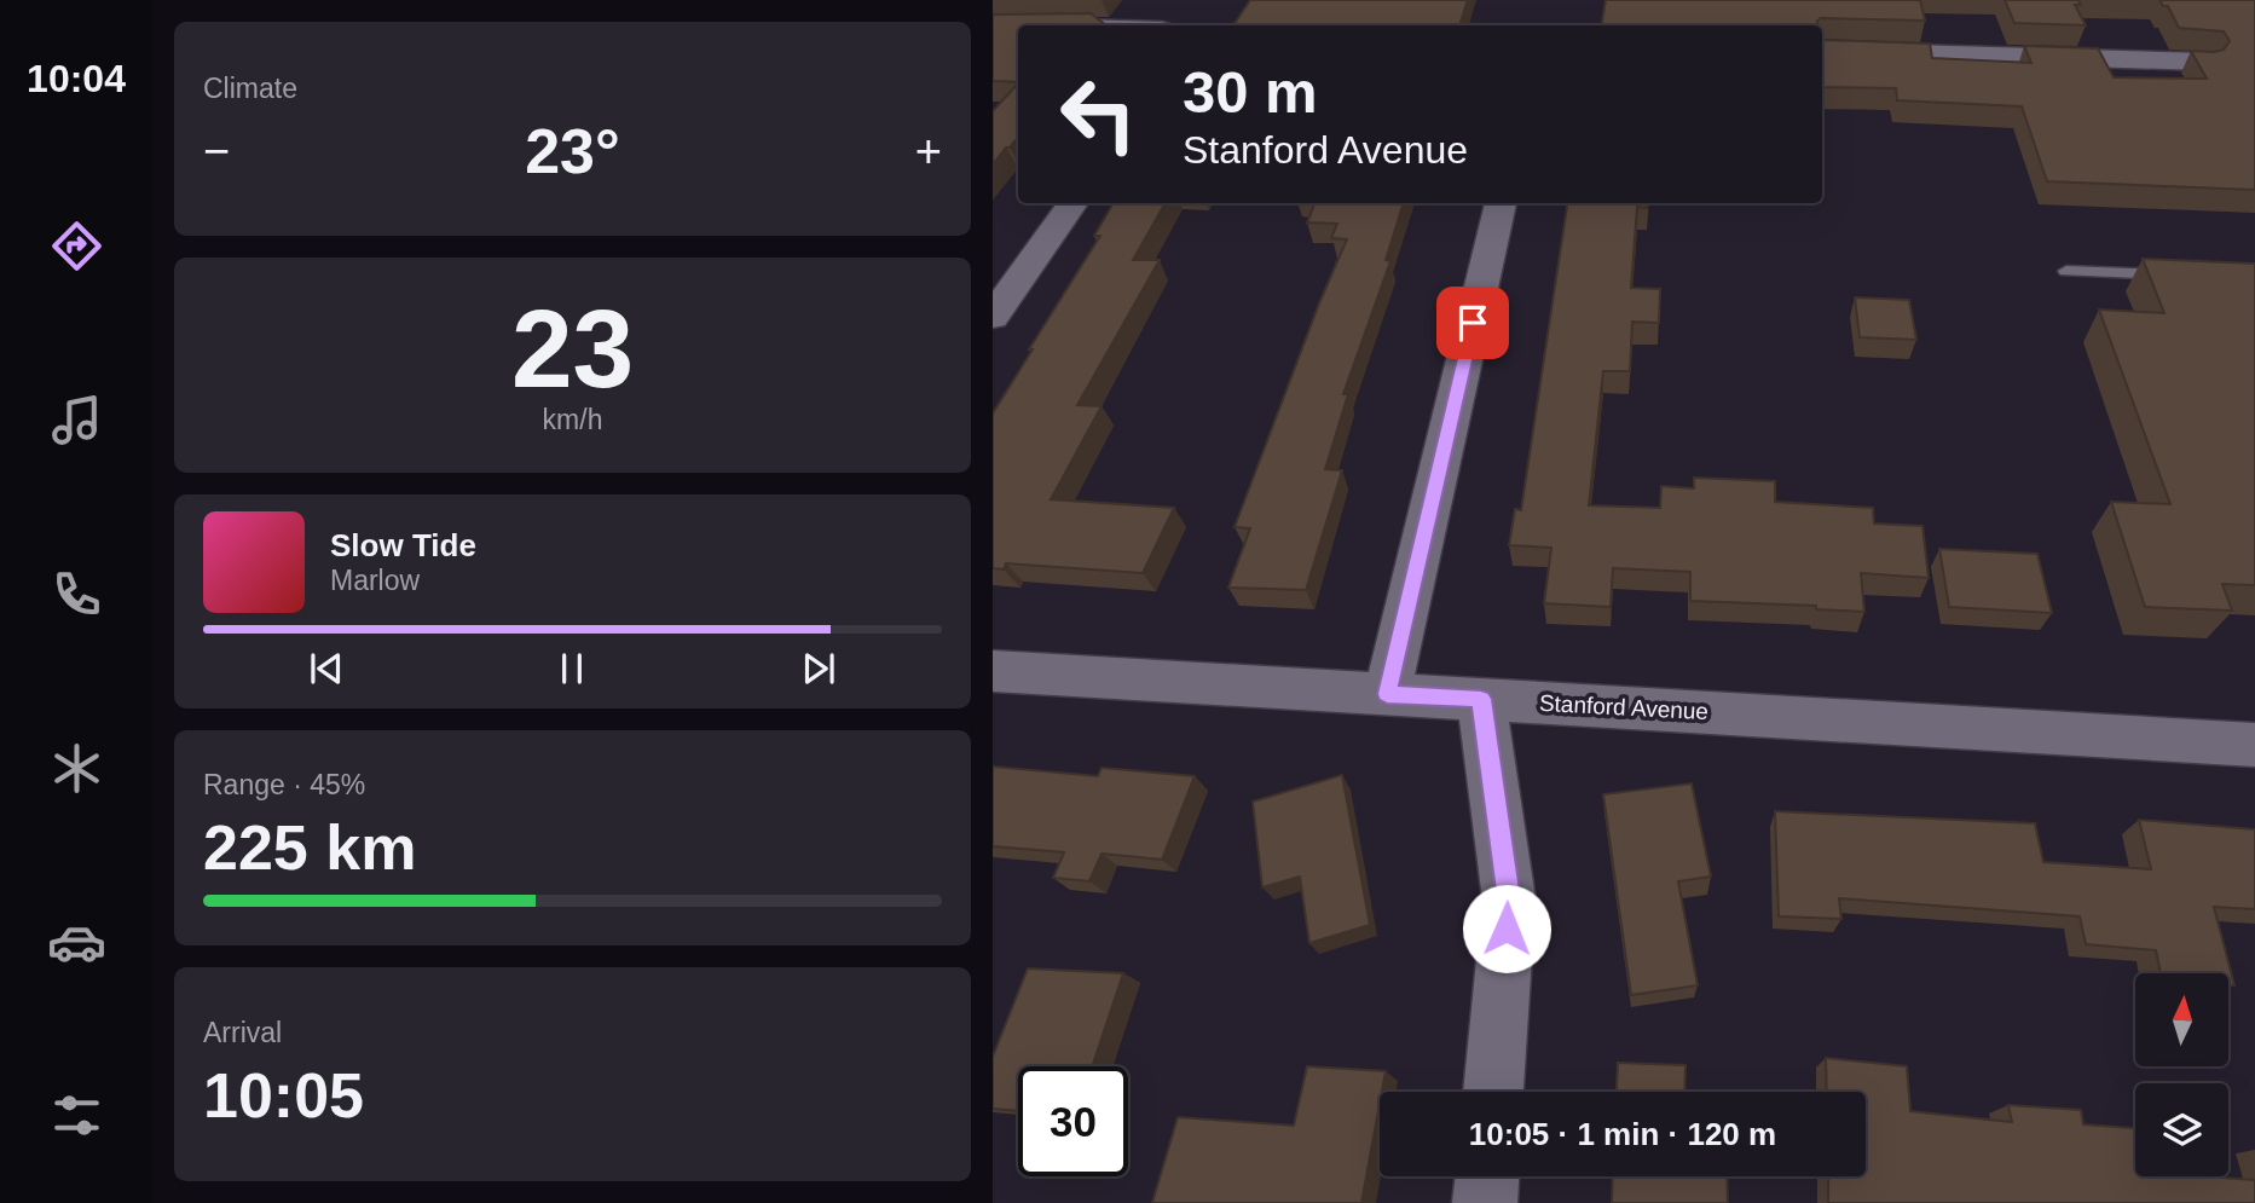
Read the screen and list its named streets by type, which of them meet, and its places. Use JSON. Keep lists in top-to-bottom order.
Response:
{
  "streets": {
    "street": ["Stanford Avenue"]
  },
  "north": "top",
  "page": {
    "tabs": "10:04",
    "tile": [
      "Climate",
      ["23", "km/h"],
      ["Range · 45%", "225 km"],
      ["Arrival", "10:05"]
    ],
    "turn": ["30 m", "Stanford Avenue"],
    "heat": ["−", "23°", "+"],
    "song": ["Slow Tide", "Marlow"],
    "limit": "30",
    "trip": "10:05 · 1 min · 120 m"
  }
}
